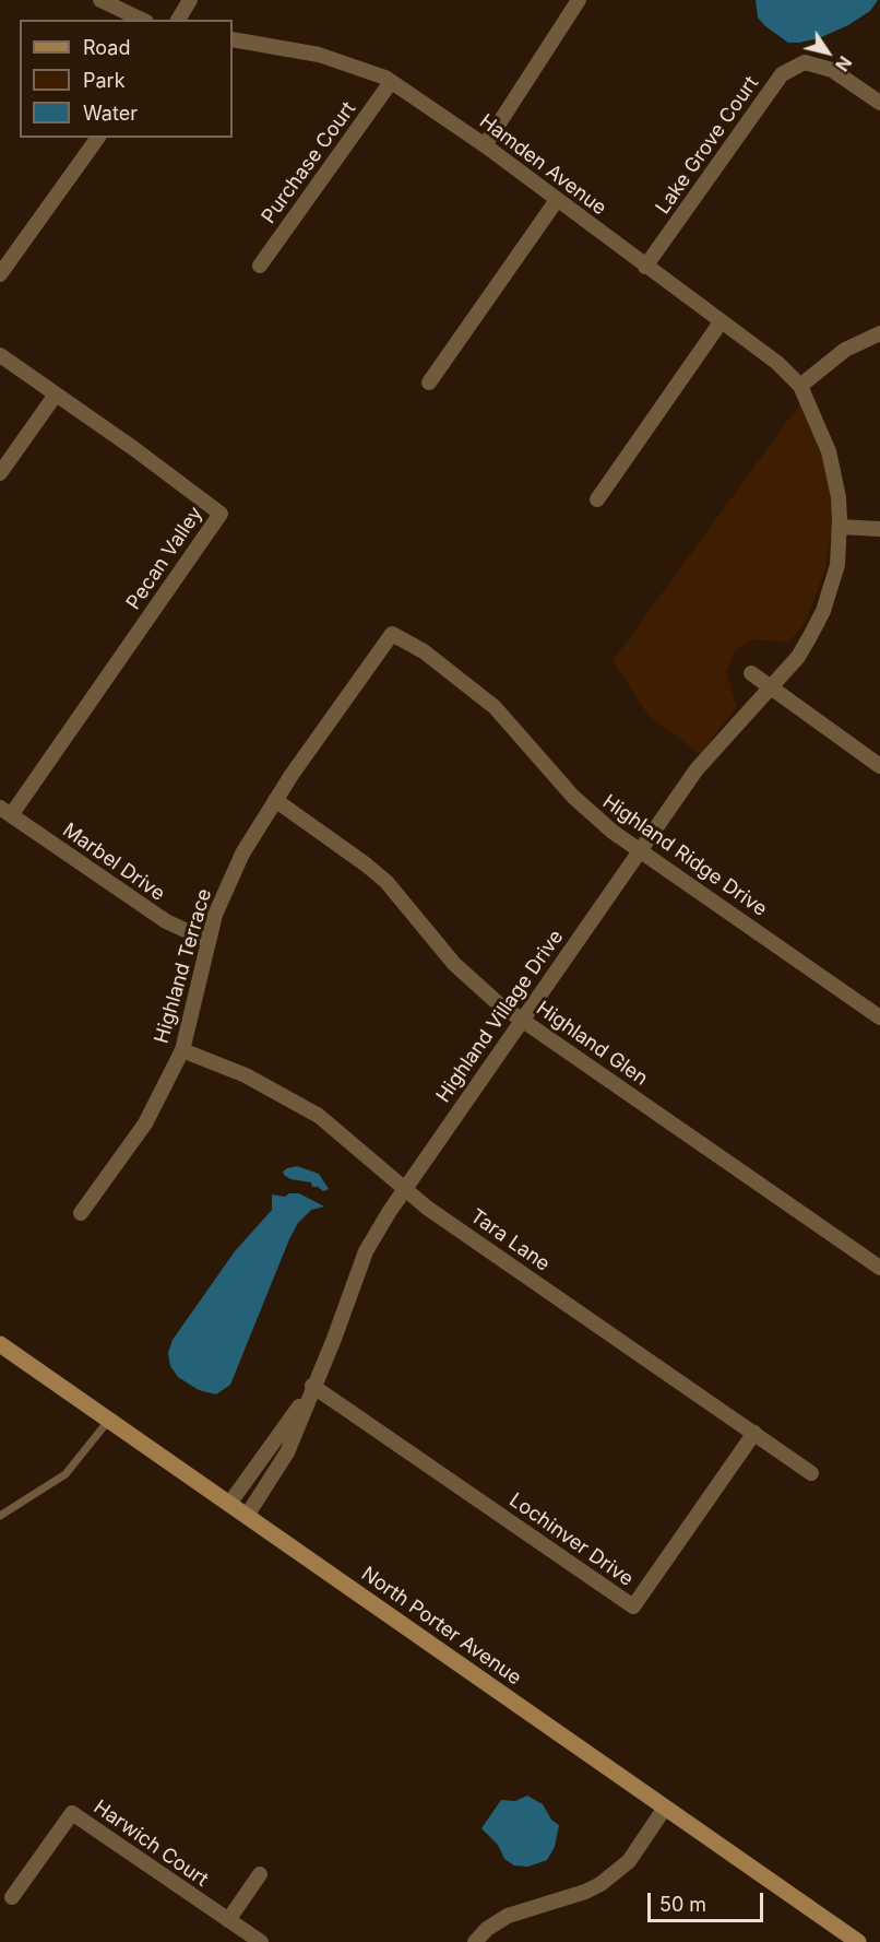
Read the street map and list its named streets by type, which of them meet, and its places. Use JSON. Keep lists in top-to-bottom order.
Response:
{
  "streets": {
    "main road": ["North Porter Avenue"],
    "street": [
      "Lake Grove Court",
      "Purchase Court",
      "Hamden Avenue",
      "Pecan Valley",
      "Highland Ridge Drive",
      "Marbel Drive",
      "Highland Terrace",
      "Highland Village Drive",
      "Highland Glen",
      "Tara Lane",
      "Lochinver Drive",
      "Harwich Court"
    ]
  },
  "crossings": [
    ["Lake Grove Court", "Hamden Avenue"],
    ["Purchase Court", "Hamden Avenue"],
    ["Hamden Avenue", "Highland Village Drive"],
    ["Pecan Valley", "Marbel Drive"],
    ["Highland Ridge Drive", "Highland Terrace"],
    ["Highland Ridge Drive", "Highland Village Drive"],
    ["Marbel Drive", "Highland Terrace"],
    ["Highland Terrace", "Highland Glen"],
    ["Highland Terrace", "Tara Lane"],
    ["Highland Village Drive", "Highland Glen"],
    ["Highland Village Drive", "Tara Lane"],
    ["Highland Village Drive", "Lochinver Drive"],
    ["Highland Village Drive", "North Porter Avenue"],
    ["Tara Lane", "Lochinver Drive"]
  ],
  "legend": ["Road", "Park", "Water"],
  "scale_bar": "50 m",
  "north": "bottom right"
}
